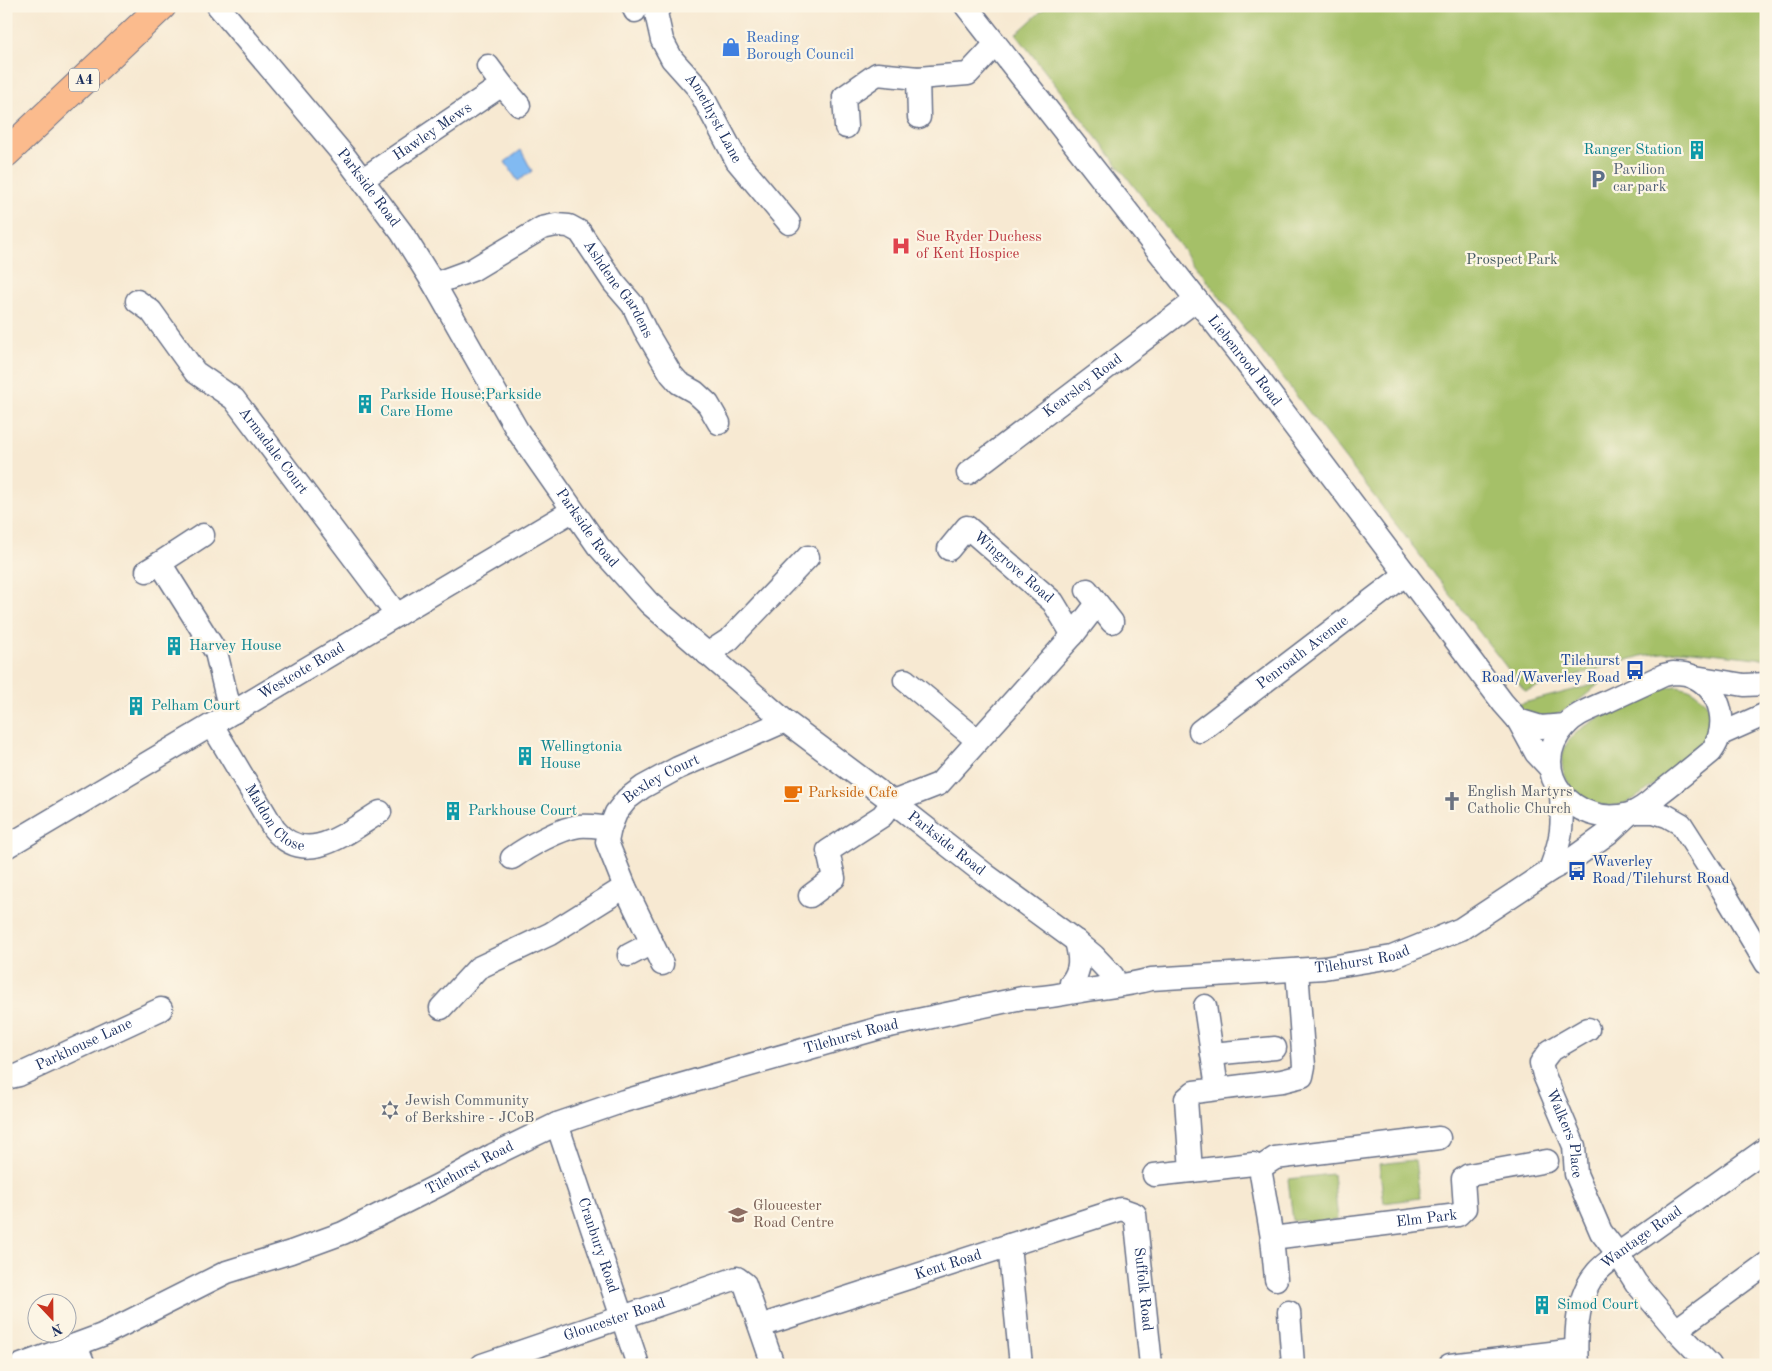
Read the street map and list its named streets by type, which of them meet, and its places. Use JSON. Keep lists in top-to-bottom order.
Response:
{
  "streets": {
    "main road": ["A4"],
    "street": [
      "Amethyst Lane",
      "Hawley Mews",
      "Parkside Road",
      "Ashdene Gardens",
      "Liebenrood Road",
      "Kearsley Road",
      "Armadale Court",
      "Wingrove Road",
      "Penroath Avenue",
      "Westcote Road",
      "Bexley Court",
      "Maldon Close",
      "Tilehurst Road",
      "Parkhouse Lane",
      "Walkers Place",
      "Elm Park",
      "Wantage Road",
      "Cranbury Road",
      "Kent Road",
      "Suffolk Road",
      "Gloucester Road"
    ]
  },
  "crossings": [
    ["Hawley Mews", "Parkside Road"],
    ["Parkside Road", "Ashdene Gardens"],
    ["Parkside Road", "Westcote Road"],
    ["Parkside Road", "Bexley Court"],
    ["Parkside Road", "Tilehurst Road"],
    ["Liebenrood Road", "Kearsley Road"],
    ["Liebenrood Road", "Penroath Avenue"],
    ["Liebenrood Road", "Tilehurst Road"],
    ["Armadale Court", "Westcote Road"],
    ["Westcote Road", "Maldon Close"],
    ["Tilehurst Road", "Cranbury Road"],
    ["Walkers Place", "Wantage Road"],
    ["Cranbury Road", "Gloucester Road"],
    ["Kent Road", "Suffolk Road"],
    ["Kent Road", "Gloucester Road"]
  ],
  "parks": ["Prospect Park"],
  "places": {
    "shop": ["Reading Borough Council"],
    "building": [
      "Ranger Station",
      "Parkside House;Parkside Care Home",
      "Harvey House",
      "Pelham Court",
      "Wellingtonia House",
      "Parkhouse Court",
      "Simod Court"
    ],
    "parking": ["Pavilion car park"],
    "hospital": ["Sue Ryder Duchess of Kent Hospice"],
    "bus stop": ["Tilehurst Road/Waverley Road", "Waverley Road/Tilehurst Road"],
    "cafe": ["Parkside Cafe"],
    "church": ["English Martyrs Catholic Church"],
    "synagogue": ["Jewish Community of Berkshire - JCoB"],
    "school or university": ["Gloucester Road Centre"]
  },
  "north": "bottom"
}
